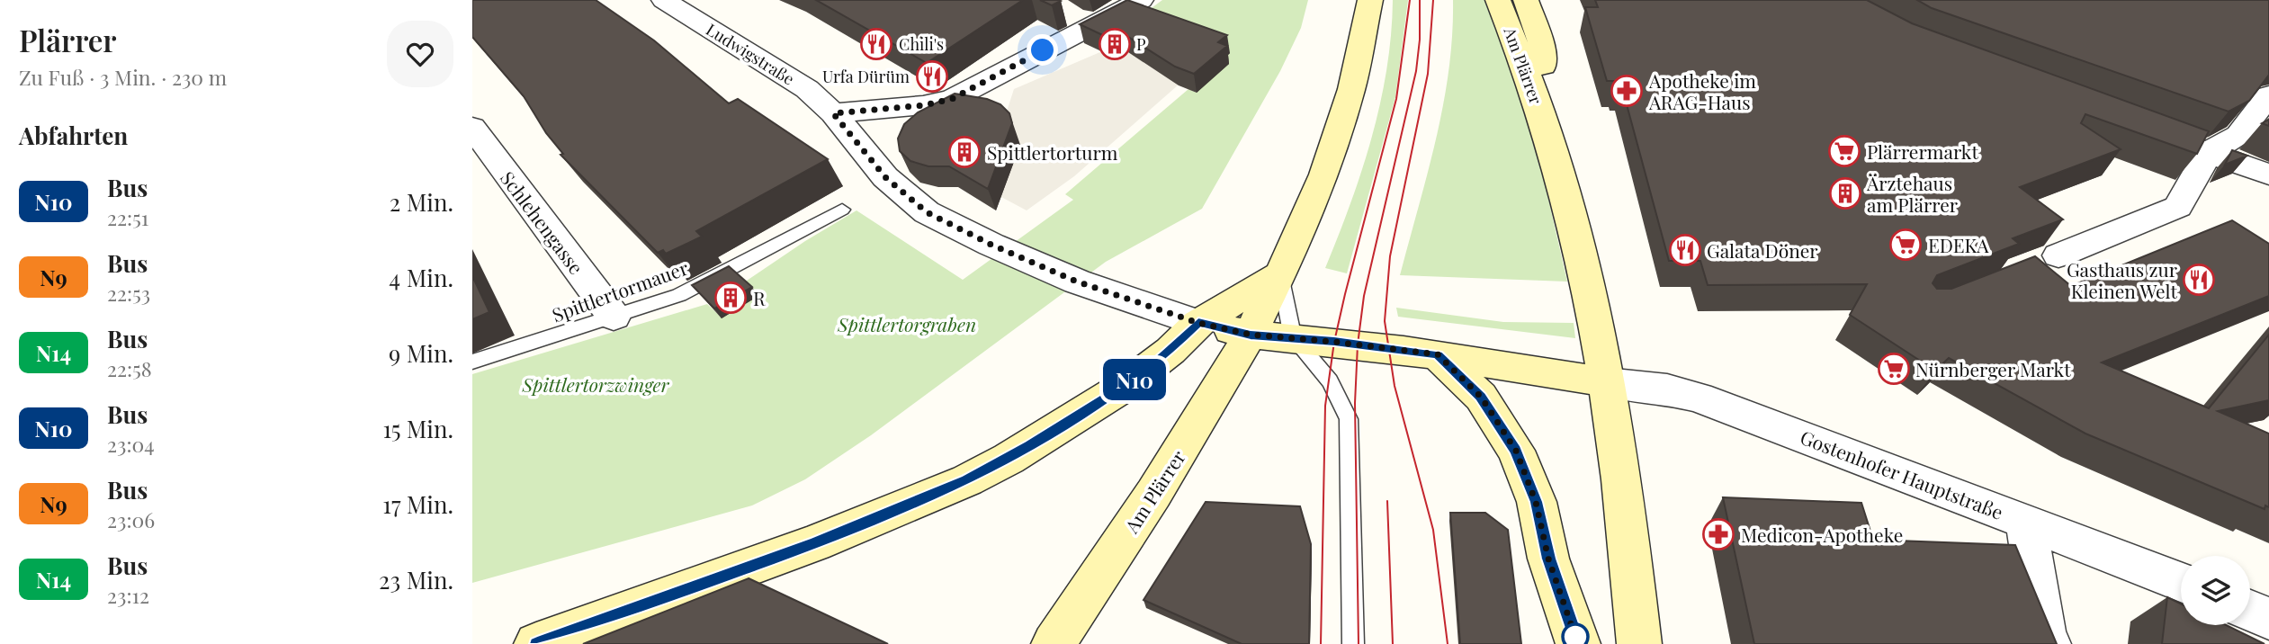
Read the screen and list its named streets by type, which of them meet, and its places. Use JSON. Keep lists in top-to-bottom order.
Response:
{
  "streets": {
    "main road": ["Am Plärrer"],
    "street": ["Ludwigstraße", "Schlehengasse", "Gostenhofer Hauptstraße"],
    "lane": ["Spittlertormauer"]
  },
  "crossings": [
    ["Am Plärrer", "Gostenhofer Hauptstraße"],
    ["Schlehengasse", "Spittlertormauer"]
  ],
  "parks": ["Spittlertorgraben", "Spittlertorzwinger"],
  "places": {
    "restaurant": [
      "Chili's",
      "Urfa Dürüm",
      "Galata Döner",
      "Gasthaus zur Kleinen Welt"
    ],
    "building": [
      "P",
      "Spittlertorturm",
      "Ärztehaus am Plärrer",
      "R"
    ],
    "pharmacy": ["Apotheke im ARAG-Haus", "Medicon-Apotheke"],
    "supermarket": ["Plärrermarkt", "EDEKA", "Nürnberger Markt"]
  },
  "lines": ["bus line N10"],
  "page": {
    "heading": [
      ["Plärrer", "Zu Fuß · 3 Min. · 230 m"],
      "Abfahrten"
    ],
    "on_map": "N10",
    "list": [
      {
        "mark": "N10",
        "name": "Bus",
        "note": "22:51",
        "value": "2 Min."
      },
      {
        "mark": "N9",
        "name": "Bus",
        "note": "22:53",
        "value": "4 Min."
      },
      {
        "mark": "N14",
        "name": "Bus",
        "note": "22:58",
        "value": "9 Min."
      },
      {
        "mark": "N10",
        "name": "Bus",
        "note": "23:04",
        "value": "15 Min."
      },
      {
        "mark": "N9",
        "name": "Bus",
        "note": "23:06",
        "value": "17 Min."
      },
      {
        "mark": "N14",
        "name": "Bus",
        "note": "23:12",
        "value": "23 Min."
      }
    ]
  }
}
